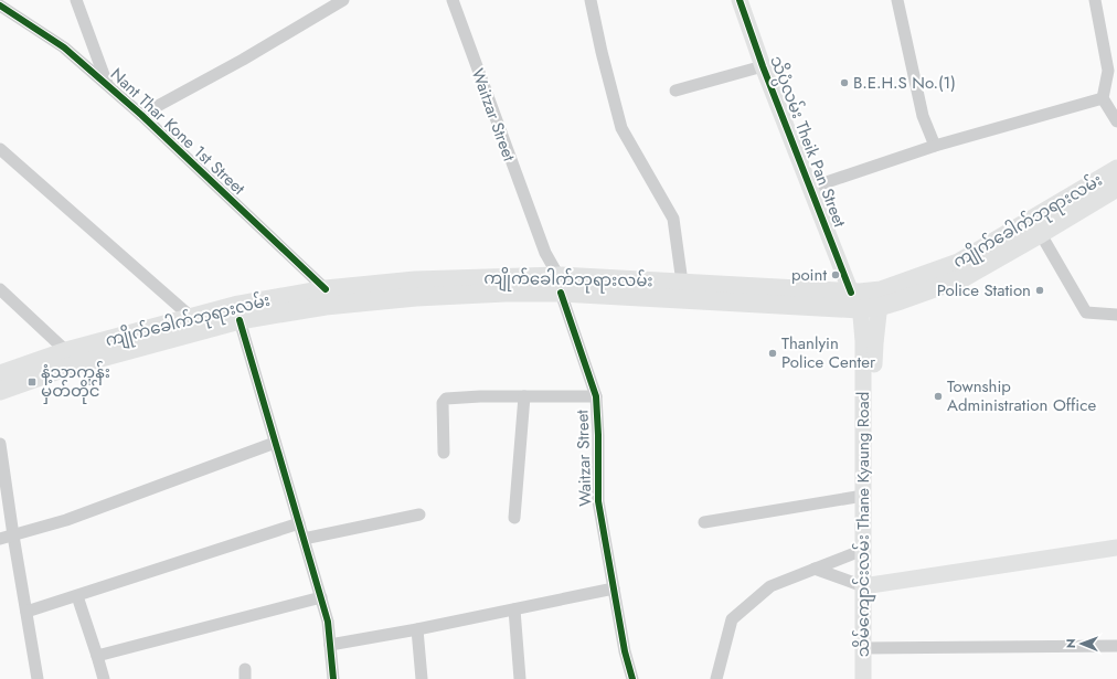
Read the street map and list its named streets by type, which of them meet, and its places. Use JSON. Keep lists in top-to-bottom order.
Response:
{
  "streets": {
    "main road": ["သိပ္ပံလမ်း Theik Pan Street", "ကျိုက်ခေါက်ဘုရားလမ်း", "သိမ်ကျောင်းလမ်း Thane Kyaung Road"],
    "street": ["Waitzar Street", "Nant Thar Kone 1st Street"]
  },
  "crossings": [
    ["Waitzar Street", "ကျိုက်ခေါက်ဘုရားလမ်း"],
    ["Nant Thar Kone 1st Street", "ကျိုက်ခေါက်ဘုရားလမ်း"],
    ["သိပ္ပံလမ်း Theik Pan Street", "ကျိုက်ခေါက်ဘုရားလမ်း"],
    ["သိပ္ပံလမ်း Theik Pan Street", "သိမ်ကျောင်းလမ်း Thane Kyaung Road"],
    ["ကျိုက်ခေါက်ဘုရားလမ်း", "သိမ်ကျောင်းလမ်း Thane Kyaung Road"]
  ],
  "places": {
    "other": [
      "B.E.H.S No.(1)",
      "point",
      "Police Station",
      "Thanlyin Police Center",
      "Township Administration Office"
    ],
    "transit": ["နံ့သာကုန်း မှတ်တိုင်"]
  },
  "north": "left"
}
